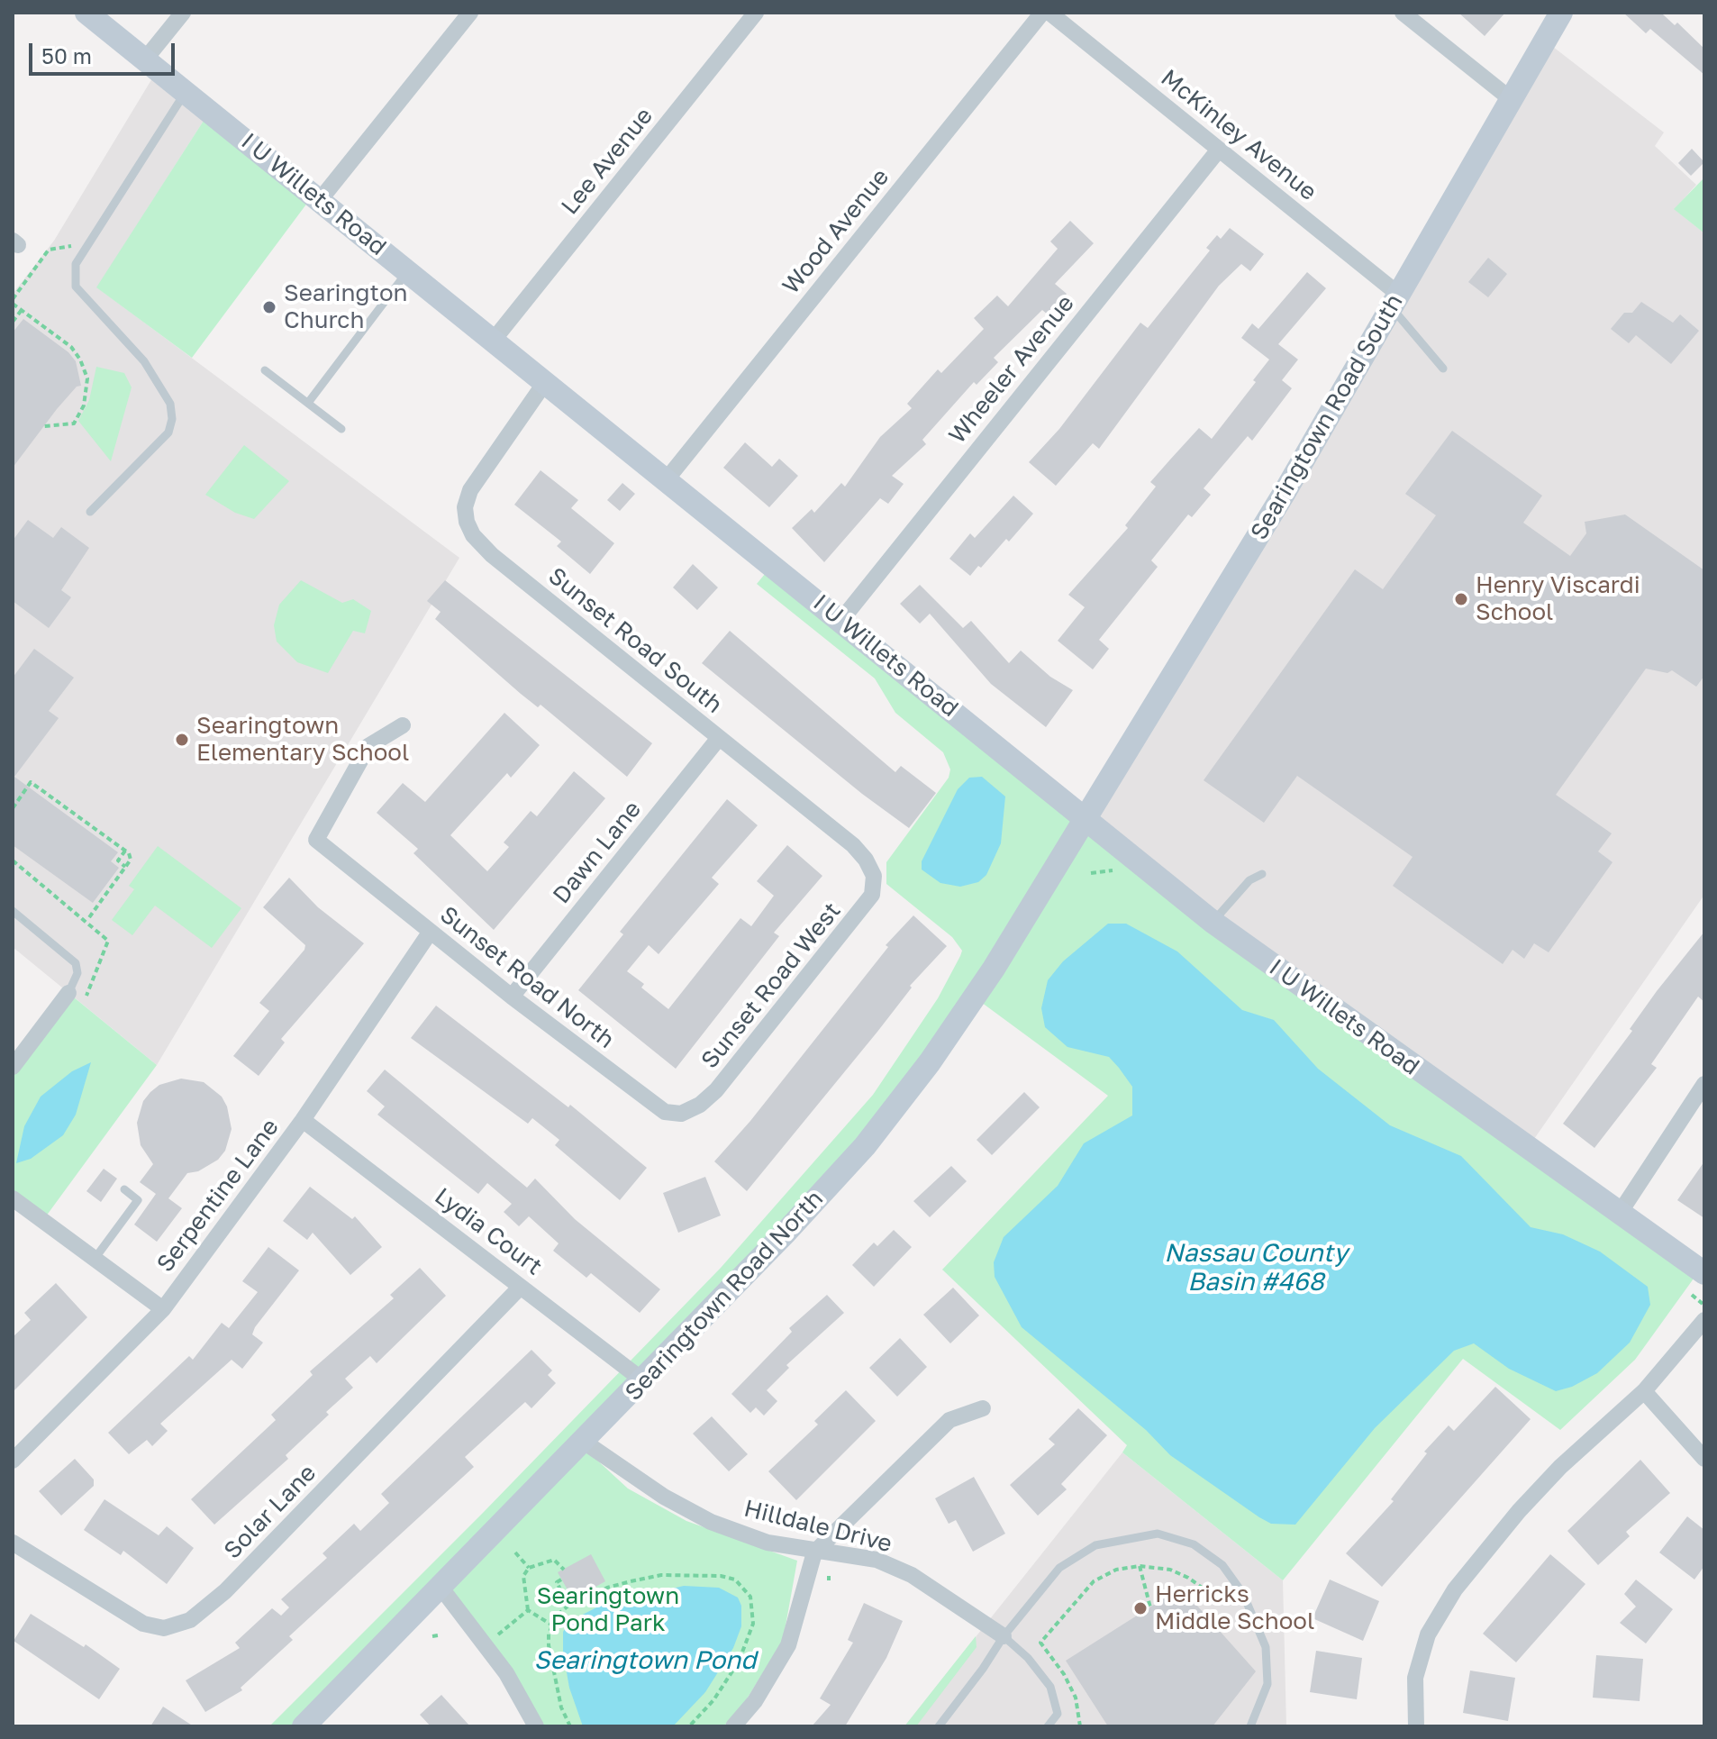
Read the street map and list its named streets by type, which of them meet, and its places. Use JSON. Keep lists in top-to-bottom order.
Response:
{
  "streets": {
    "main road": ["I U Willets Road", "Searingtown Road South", "Searingtown Road North"],
    "street": [
      "McKinley Avenue",
      "Lee Avenue",
      "Wood Avenue",
      "Wheeler Avenue",
      "Sunset Road South",
      "Dawn Lane",
      "Sunset Road North",
      "Sunset Road West",
      "Serpentine Lane",
      "Lydia Court",
      "Solar Lane",
      "Hilldale Drive"
    ]
  },
  "crossings": [
    ["McKinley Avenue", "Wheeler Avenue"],
    ["McKinley Avenue", "Searingtown Road South"],
    ["Lee Avenue", "I U Willets Road"],
    ["I U Willets Road", "Wood Avenue"],
    ["I U Willets Road", "Wheeler Avenue"],
    ["I U Willets Road", "Searingtown Road South"],
    ["I U Willets Road", "Sunset Road South"],
    ["I U Willets Road", "Searingtown Road North"],
    ["Searingtown Road South", "Searingtown Road North"],
    ["Sunset Road South", "Dawn Lane"],
    ["Sunset Road South", "Sunset Road West"],
    ["Dawn Lane", "Sunset Road North"],
    ["Sunset Road North", "Sunset Road West"],
    ["Sunset Road North", "Serpentine Lane"],
    ["Serpentine Lane", "Lydia Court"],
    ["Lydia Court", "Searingtown Road North"],
    ["Lydia Court", "Solar Lane"],
    ["Searingtown Road North", "Hilldale Drive"]
  ],
  "water": ["Nassau County Basin #468", "Searingtown Pond"],
  "parks": ["Searingtown Pond Park"],
  "places": [
    "Searington Church",
    "Henry Viscardi School",
    "Searingtown Elementary School",
    "Herricks Middle School"
  ],
  "scale_bar": "50 m"
}
